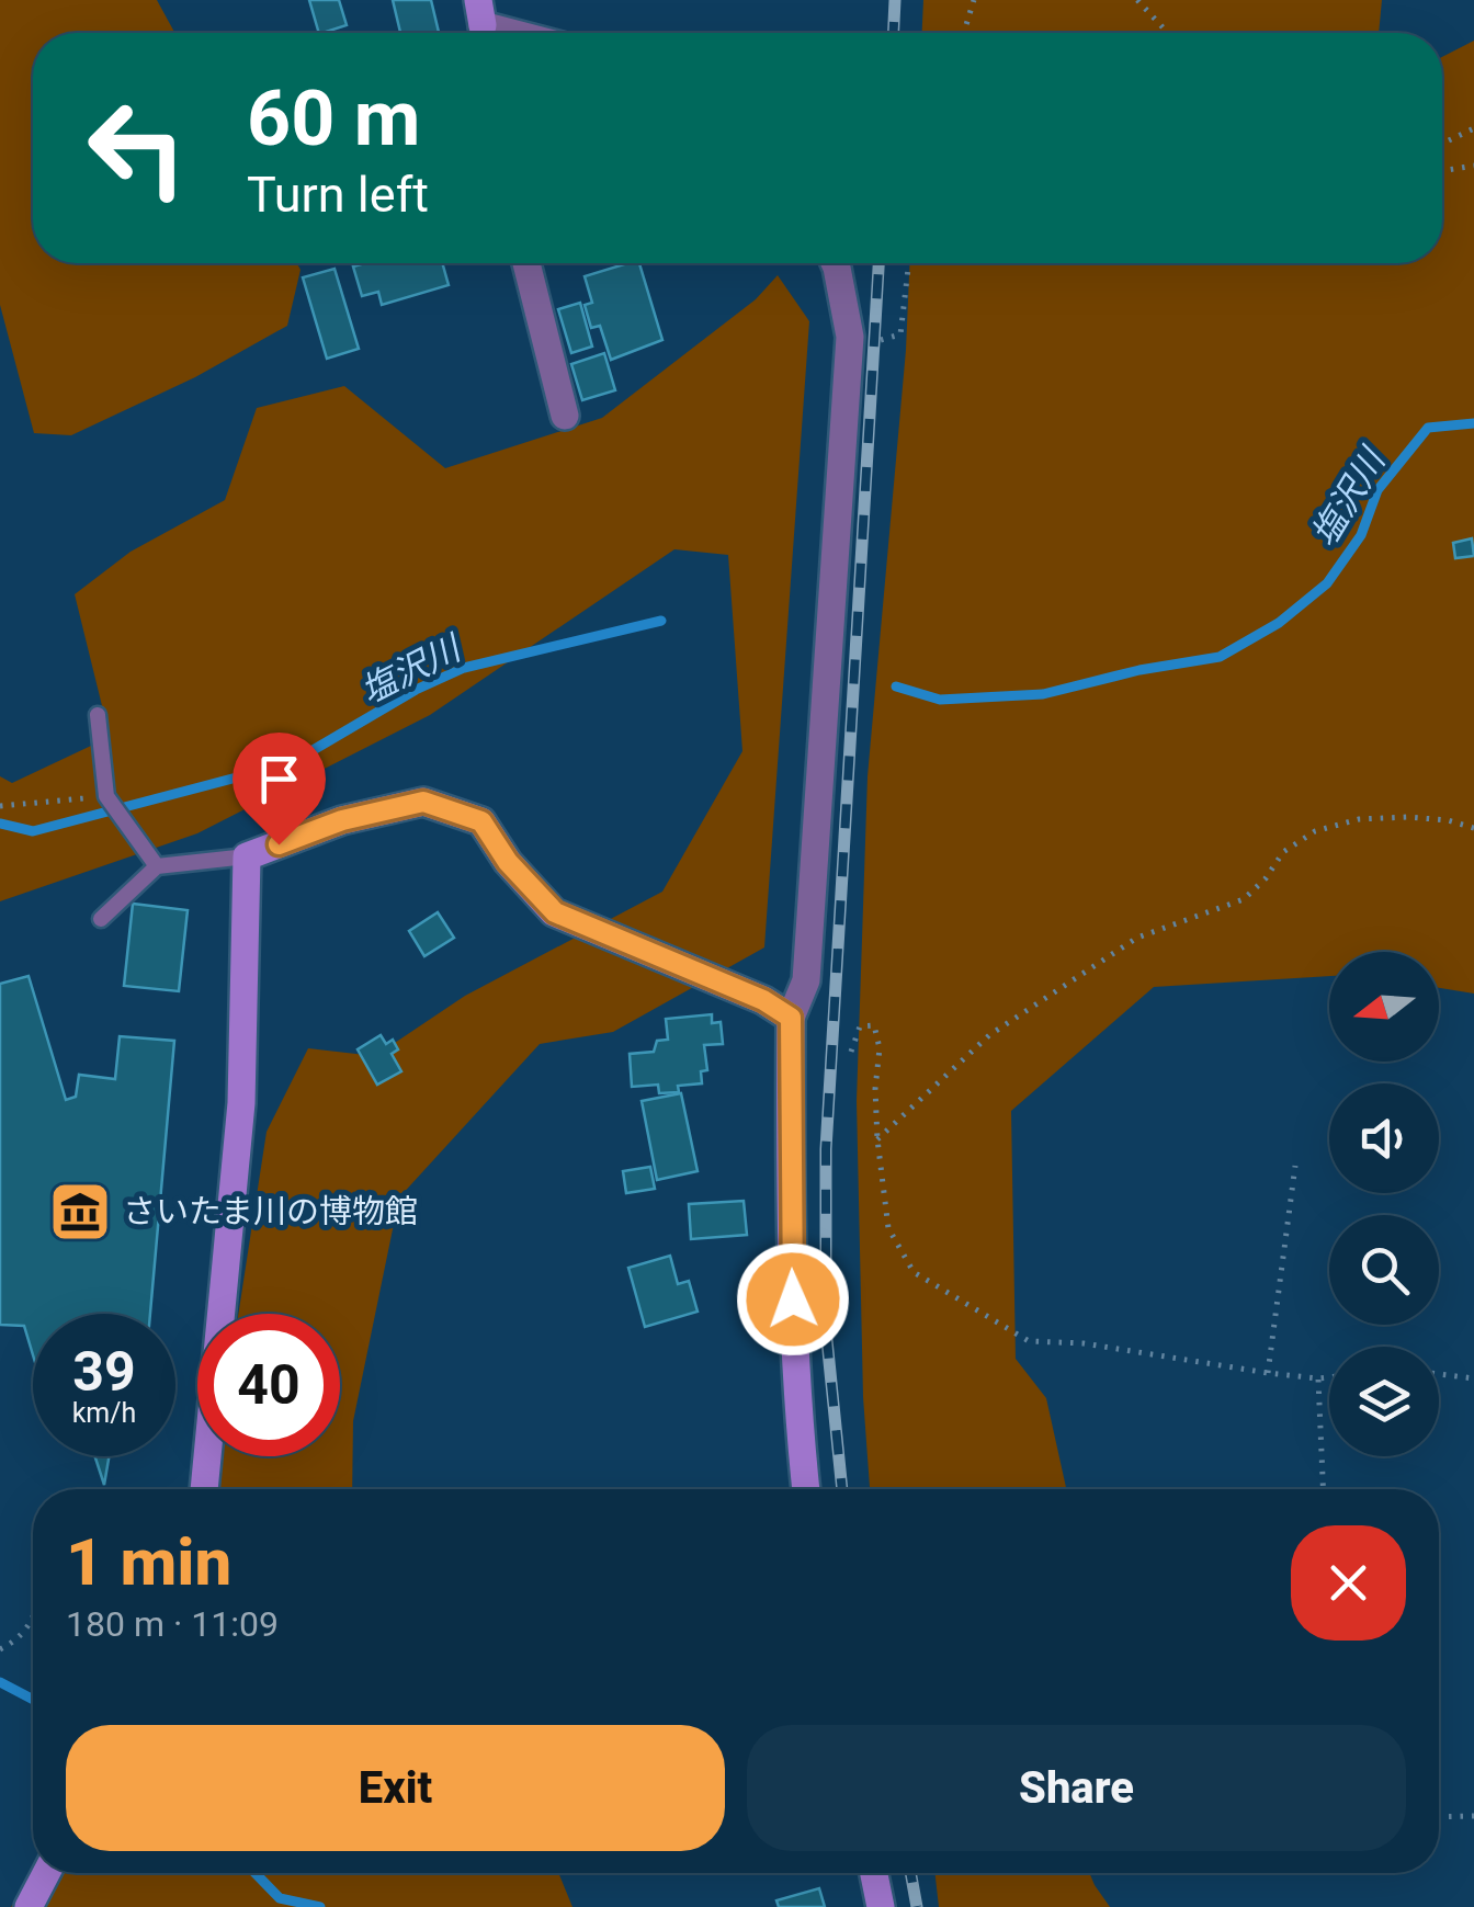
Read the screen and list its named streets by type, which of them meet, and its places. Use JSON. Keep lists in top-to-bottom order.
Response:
{
  "water": ["塩沢川"],
  "places": {
    "museum": ["さいたま川の博物館"]
  },
  "north": "left",
  "page": {
    "turn": ["60 m", "Turn left"],
    "speed": "39 km/h",
    "limit": "40",
    "heading": ["1 min", "180 m · 11:09"],
    "buttons": ["Exit", "Share"]
  }
}
